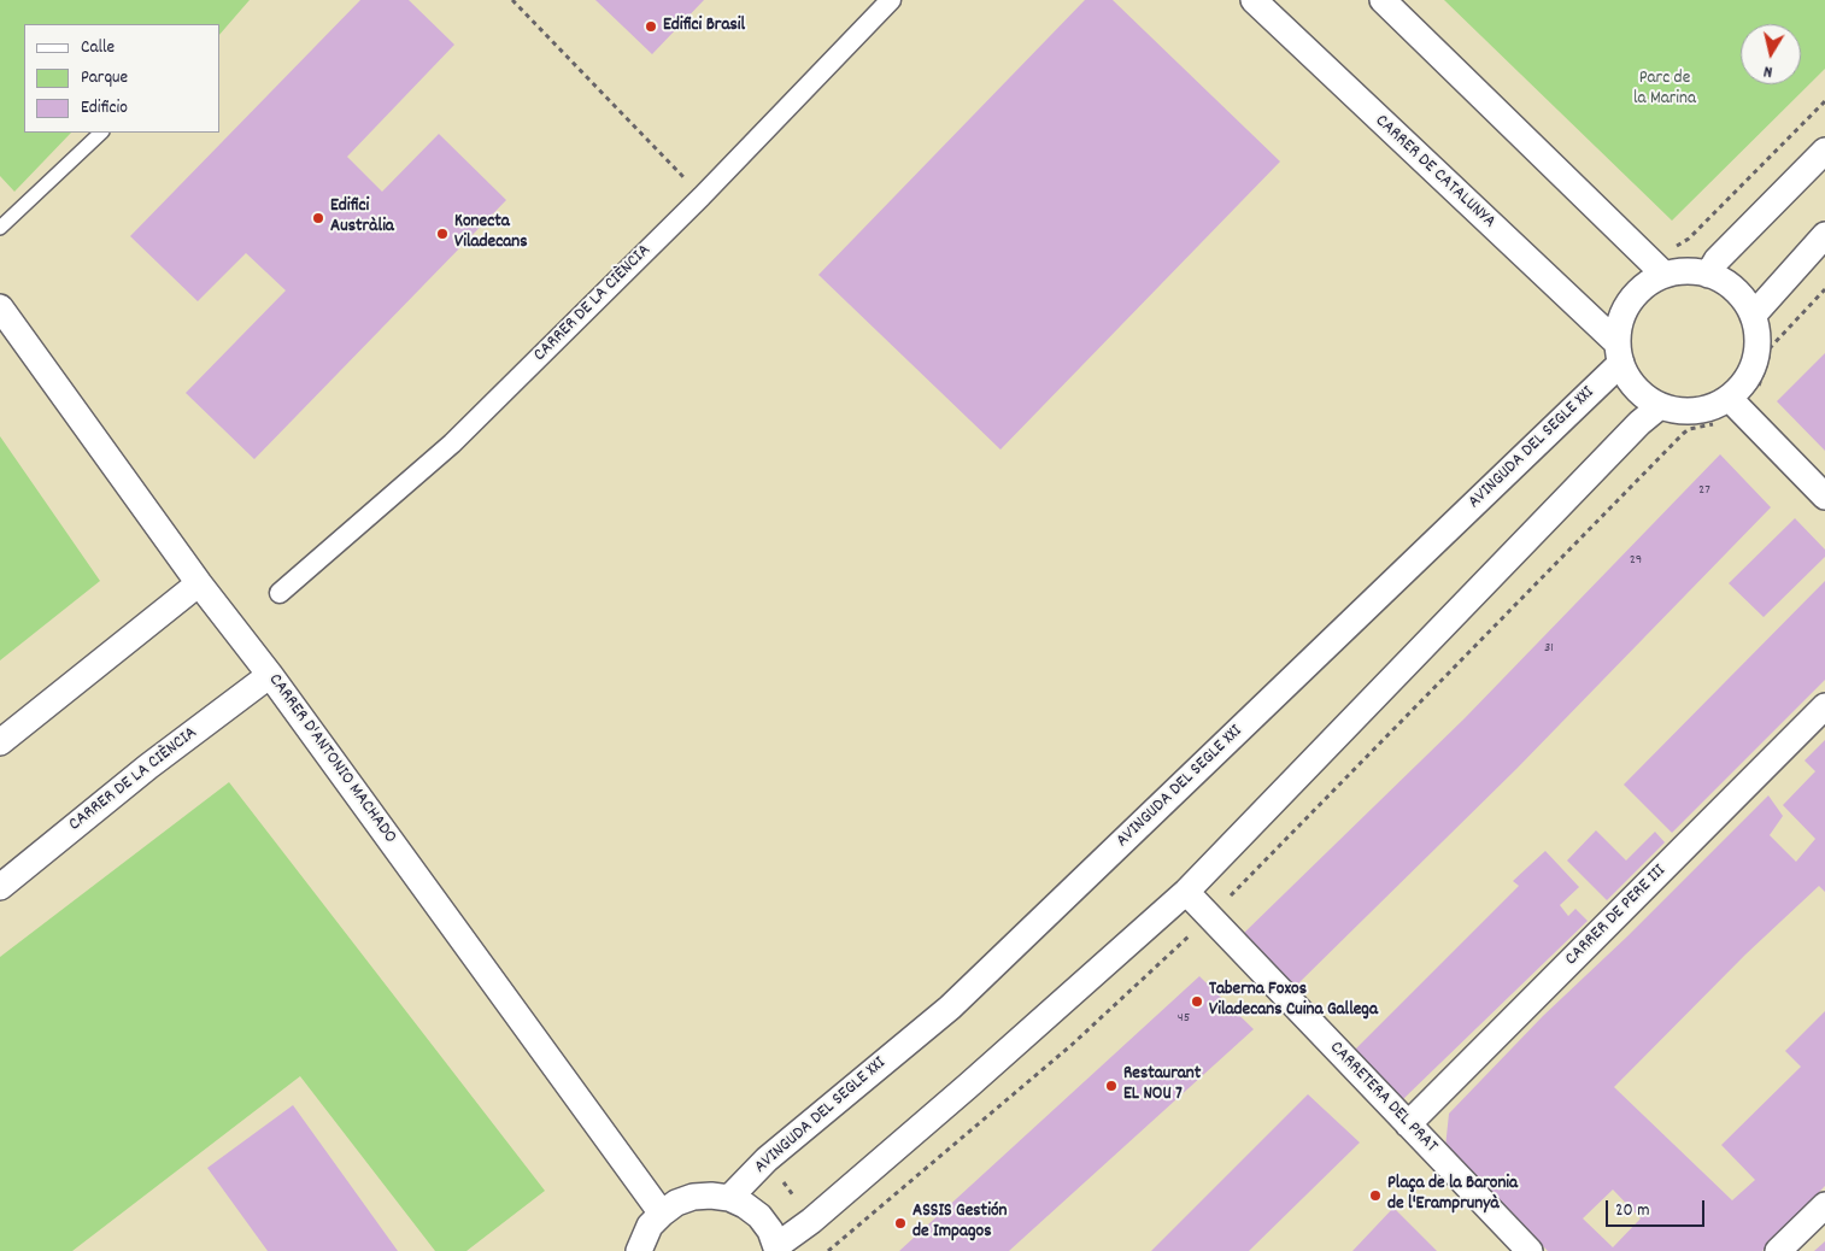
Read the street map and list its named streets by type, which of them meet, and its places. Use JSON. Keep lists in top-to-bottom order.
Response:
{
  "streets": {
    "street": [
      "CARRER DE CATALUNYA",
      "CARRER DE LA CIÈNCIA",
      "AVINGUDA DEL SEGLE XXI",
      "CARRER D'ANTONIO MACHADO",
      "CARRER DE PERE III",
      "CARRETERA DEL PRAT"
    ]
  },
  "crossings": [
    ["CARRER DE CATALUNYA", "AVINGUDA DEL SEGLE XXI"],
    ["CARRER DE LA CIÈNCIA", "CARRER D'ANTONIO MACHADO"],
    ["CARRER DE PERE III", "CARRETERA DEL PRAT"]
  ],
  "parks": ["Parc de la Marina"],
  "places": [
    "Edifici Brasil",
    "Edifici Austràlia",
    "Konecta Viladecans",
    "Taberna Foxos Viladecans Cuina Gallega",
    "Restaurant EL NOU 7",
    "Plaça de la Baronia de l'Eramprunyà",
    "ASSIS Gestión de Impagos"
  ],
  "house_numbers": [
    "27",
    "29",
    "31",
    "45"
  ],
  "legend": ["Calle", "Parque", "Edificio"],
  "scale_bar": "20 m",
  "north": "bottom"
}
